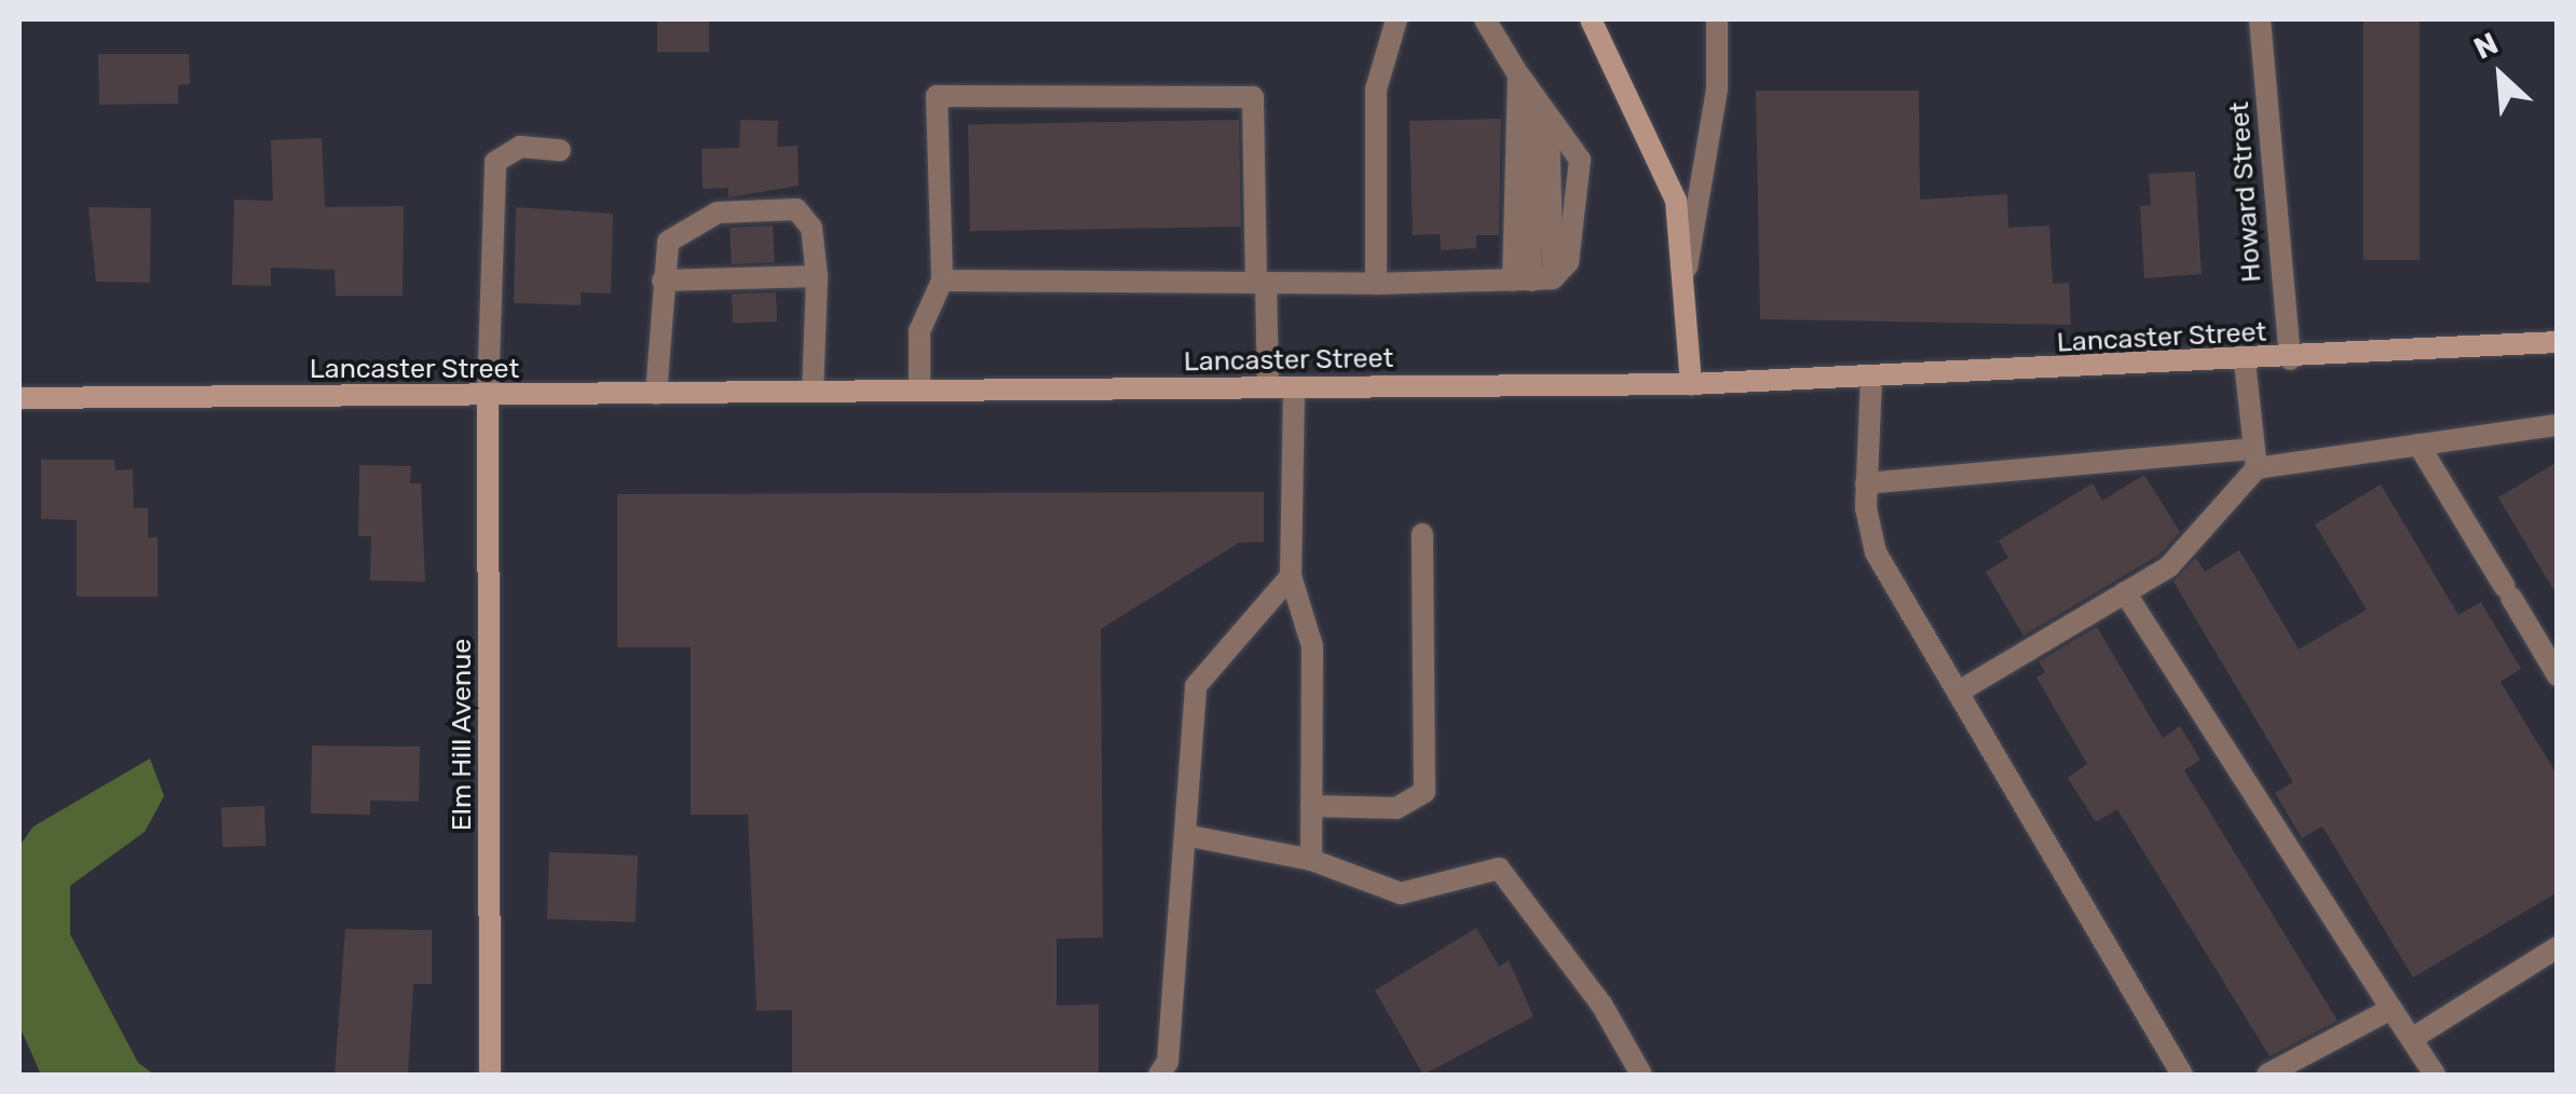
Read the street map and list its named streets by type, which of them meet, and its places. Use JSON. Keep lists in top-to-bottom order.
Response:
{
  "streets": {
    "main road": ["Lancaster Street", "Elm Hill Avenue"],
    "street": ["Howard Street"]
  },
  "crossings": [
    ["Howard Street", "Lancaster Street"],
    ["Lancaster Street", "Elm Hill Avenue"]
  ],
  "north": "top left"
}
